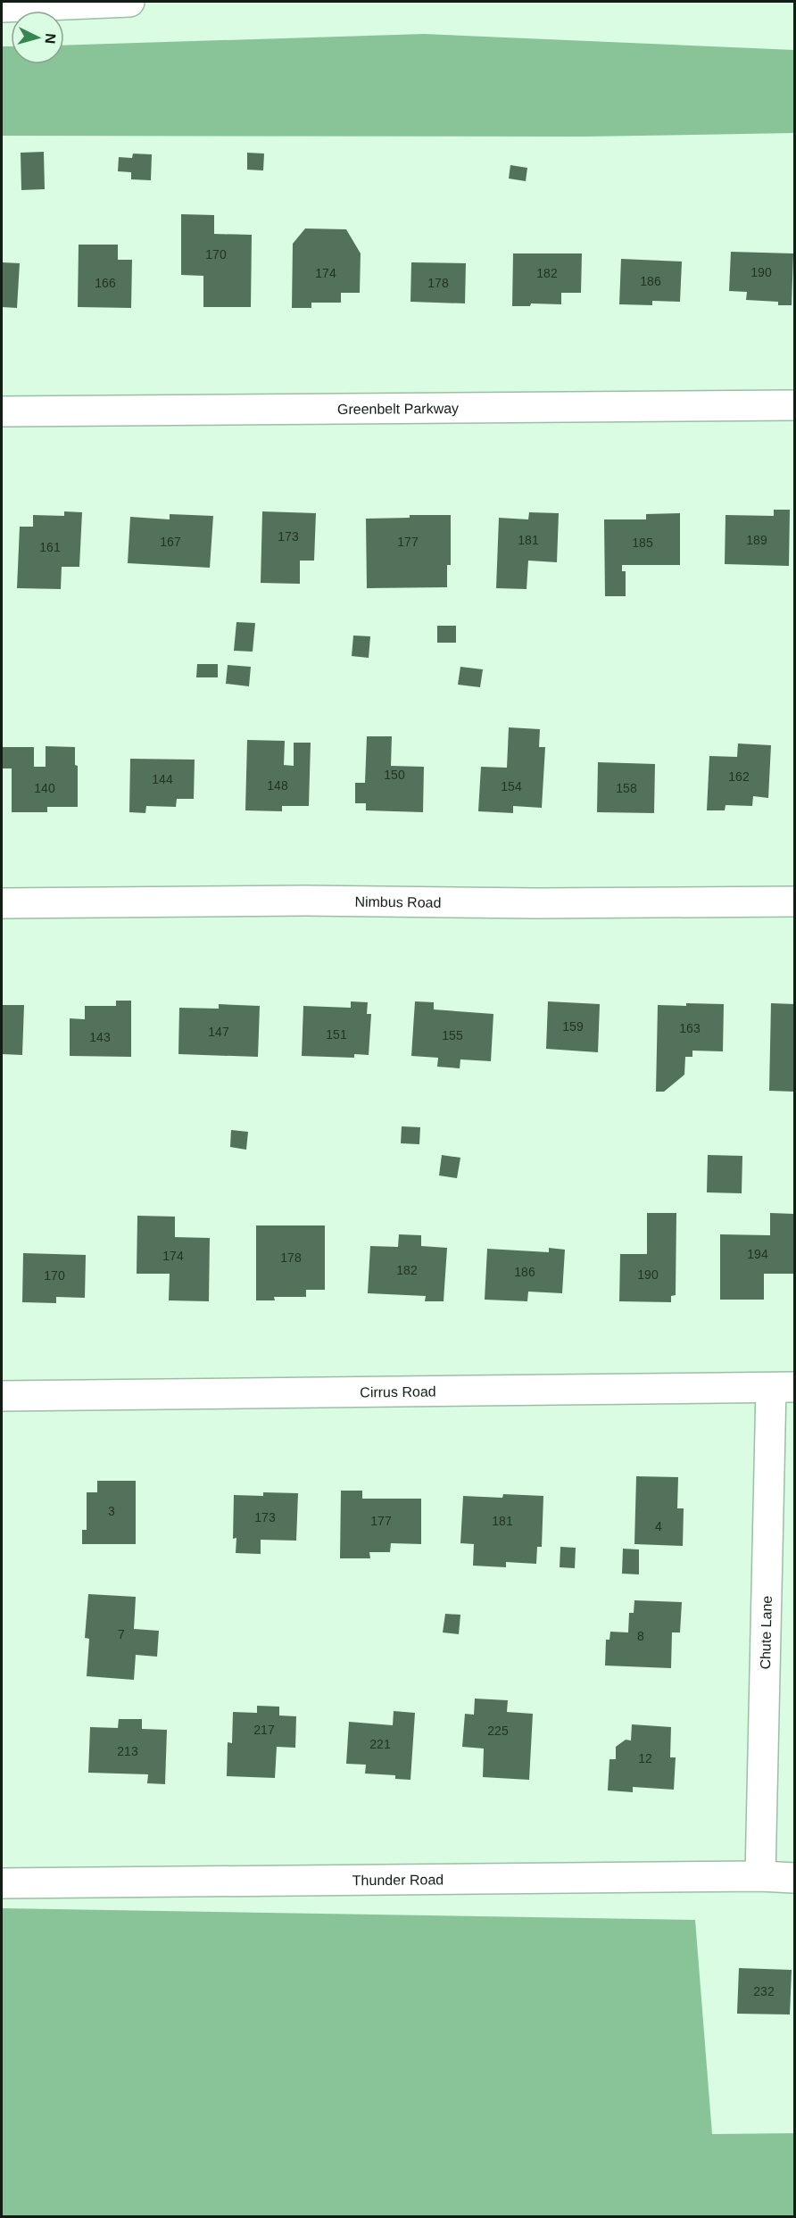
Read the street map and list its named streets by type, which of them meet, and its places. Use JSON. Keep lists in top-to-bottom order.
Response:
{
  "streets": {
    "main road": [
      "Greenbelt Parkway",
      "Nimbus Road",
      "Cirrus Road",
      "Chute Lane",
      "Thunder Road"
    ]
  },
  "crossings": [
    ["Cirrus Road", "Chute Lane"],
    ["Chute Lane", "Thunder Road"]
  ],
  "house_numbers": [
    "170",
    "190",
    "174",
    "182",
    "186",
    "166",
    "178",
    "173",
    "181",
    "189",
    "167",
    "177",
    "185",
    "161",
    "150",
    "162",
    "144",
    "148",
    "154",
    "140",
    "158",
    "159",
    "163",
    "147",
    "151",
    "155",
    "143",
    "194",
    "174",
    "178",
    "182",
    "186",
    "190",
    "170",
    "3",
    "173",
    "177",
    "181",
    "4",
    "7",
    "8",
    "217",
    "225",
    "221",
    "213",
    "12",
    "232"
  ],
  "north": "right"
}
